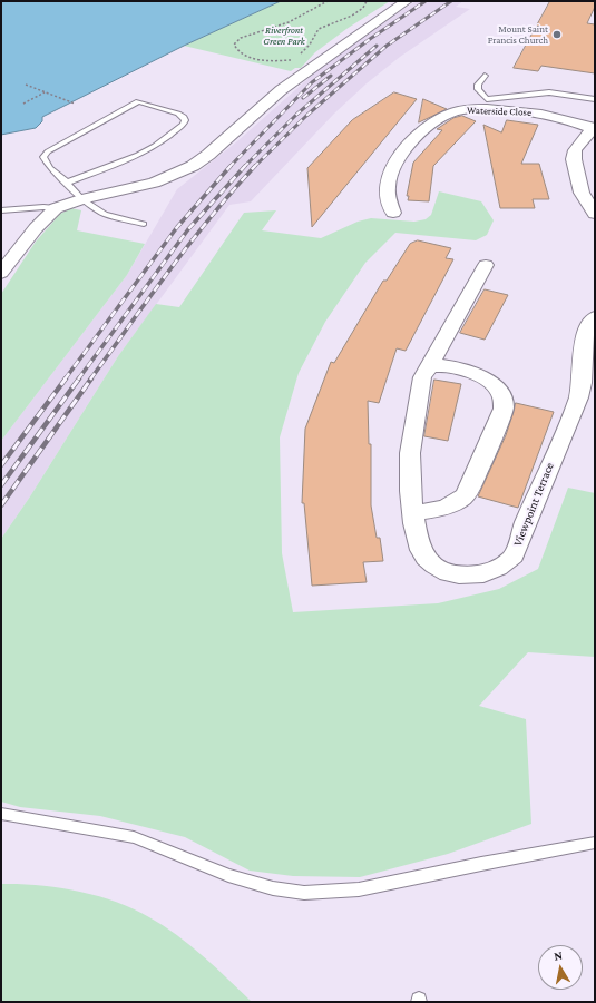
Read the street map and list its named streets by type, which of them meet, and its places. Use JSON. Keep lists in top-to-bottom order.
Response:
{
  "streets": {
    "street": ["Waterside Close", "Viewpoint Terrace"]
  },
  "parks": ["Riverfront Green Park"],
  "places": ["Mount Saint Francis Church"],
  "north": "top"
}
